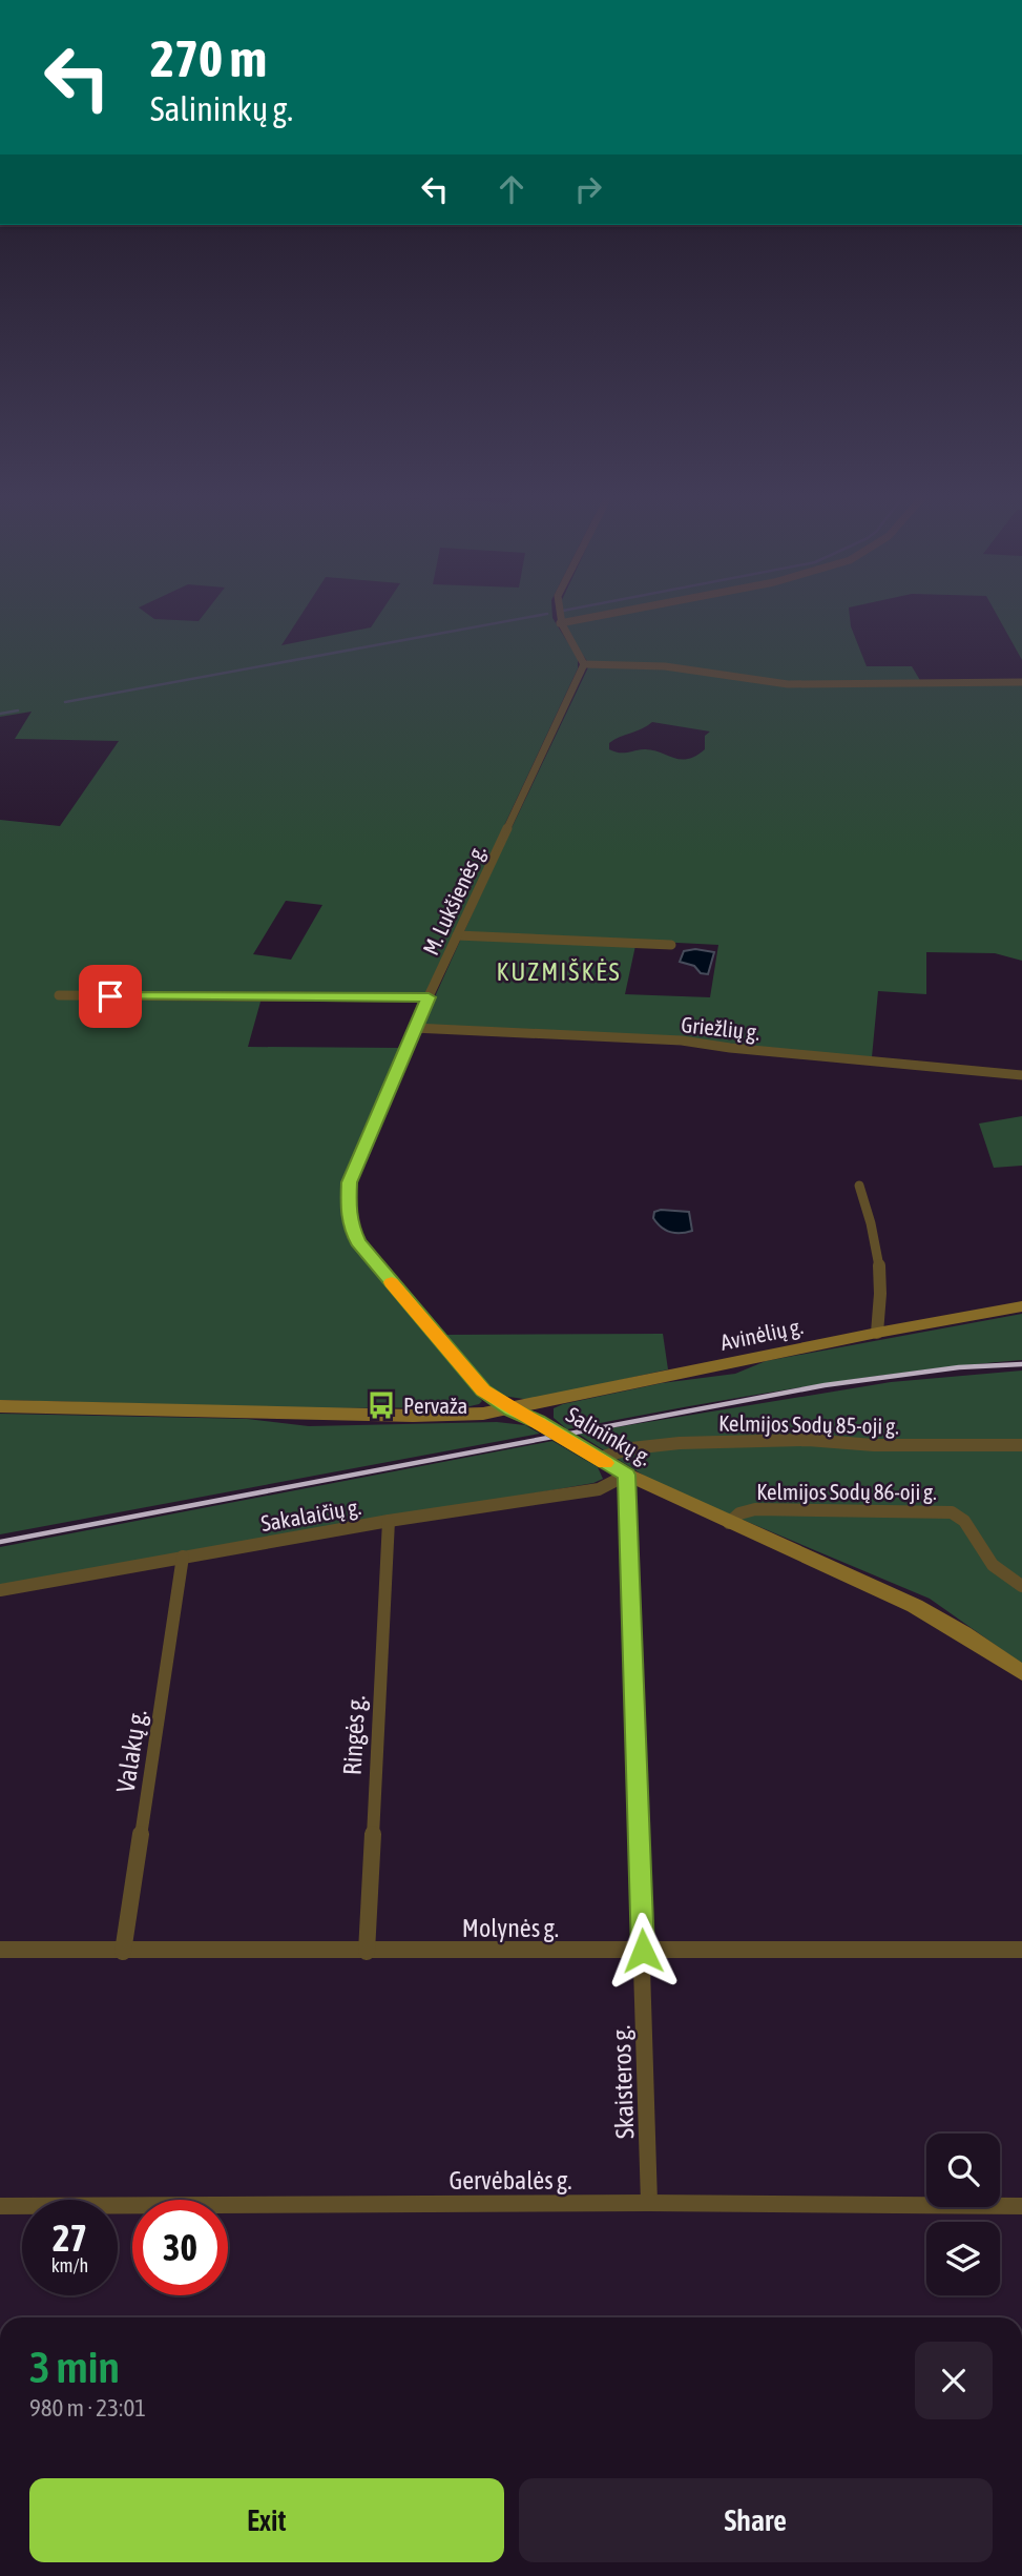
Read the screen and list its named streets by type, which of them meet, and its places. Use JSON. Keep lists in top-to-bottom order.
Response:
{
  "streets": {
    "main road": ["Avinėlių g.", "Salininkų g."],
    "street": [
      "M. Lukšienės g.",
      "Griežlių g.",
      "Kelmijos Sodų 85-oji g.",
      "Kelmijos Sodų 86-oji g.",
      "Sakalaičių g.",
      "Ringės g.",
      "Valakų g.",
      "Molynės g.",
      "Skaisteros g.",
      "Gervėbalės g."
    ]
  },
  "crossings": [
    ["M. Lukšienės g.", "Griežlių g."],
    ["M. Lukšienės g.", "Avinėlių g."],
    ["M. Lukšienės g.", "Salininkų g."],
    ["Avinėlių g.", "Salininkų g."],
    ["Kelmijos Sodų 85-oji g.", "Salininkų g."],
    ["Salininkų g.", "Kelmijos Sodų 86-oji g."],
    ["Salininkų g.", "Sakalaičių g."],
    ["Salininkų g.", "Skaisteros g."],
    ["Sakalaičių g.", "Ringės g."],
    ["Sakalaičių g.", "Valakų g."],
    ["Sakalaičių g.", "Skaisteros g."],
    ["Ringės g.", "Molynės g."],
    ["Valakų g.", "Molynės g."],
    ["Molynės g.", "Skaisteros g."],
    ["Skaisteros g.", "Gervėbalės g."]
  ],
  "districts": ["KUZMIŠKĖS"],
  "places": {
    "bus stop": ["Pervaža"]
  },
  "page": {
    "turn": ["270 m", "Salininkų g."],
    "speed": "27 km/h",
    "limit": "30",
    "heading": ["3 min", "980 m · 23:01"],
    "buttons": ["Exit", "Share"]
  }
}
